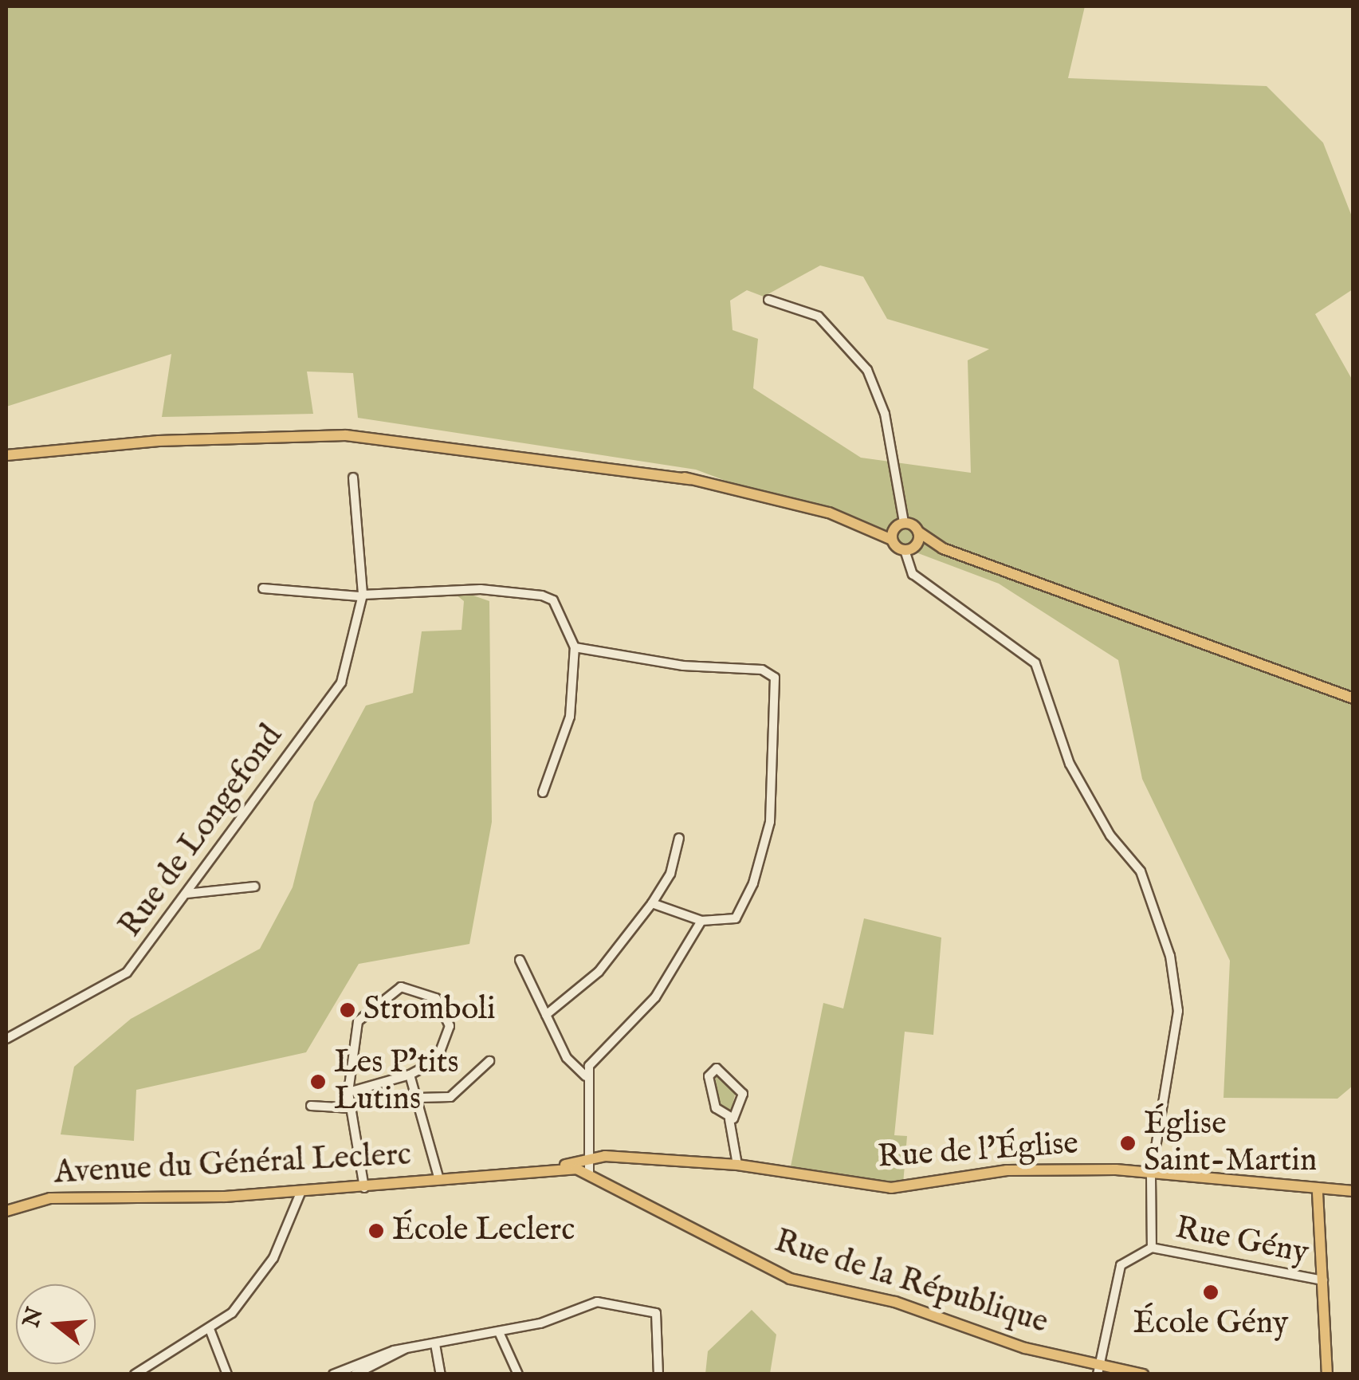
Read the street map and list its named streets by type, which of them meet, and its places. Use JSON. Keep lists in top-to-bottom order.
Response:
{
  "streets": {
    "main road": ["Rue de l'Église", "Avenue du Général Leclerc", "Rue de la République"],
    "street": ["Rue de Longefond", "Rue Gény"]
  },
  "crossings": [
    ["Rue de l'Église", "Avenue du Général Leclerc"],
    ["Avenue du Général Leclerc", "Rue de la République"]
  ],
  "places": [
    "Stromboli",
    "Les P’tits Lutins",
    "Église Saint-Martin",
    "École Leclerc",
    "École Gény"
  ],
  "north": "left"
}
